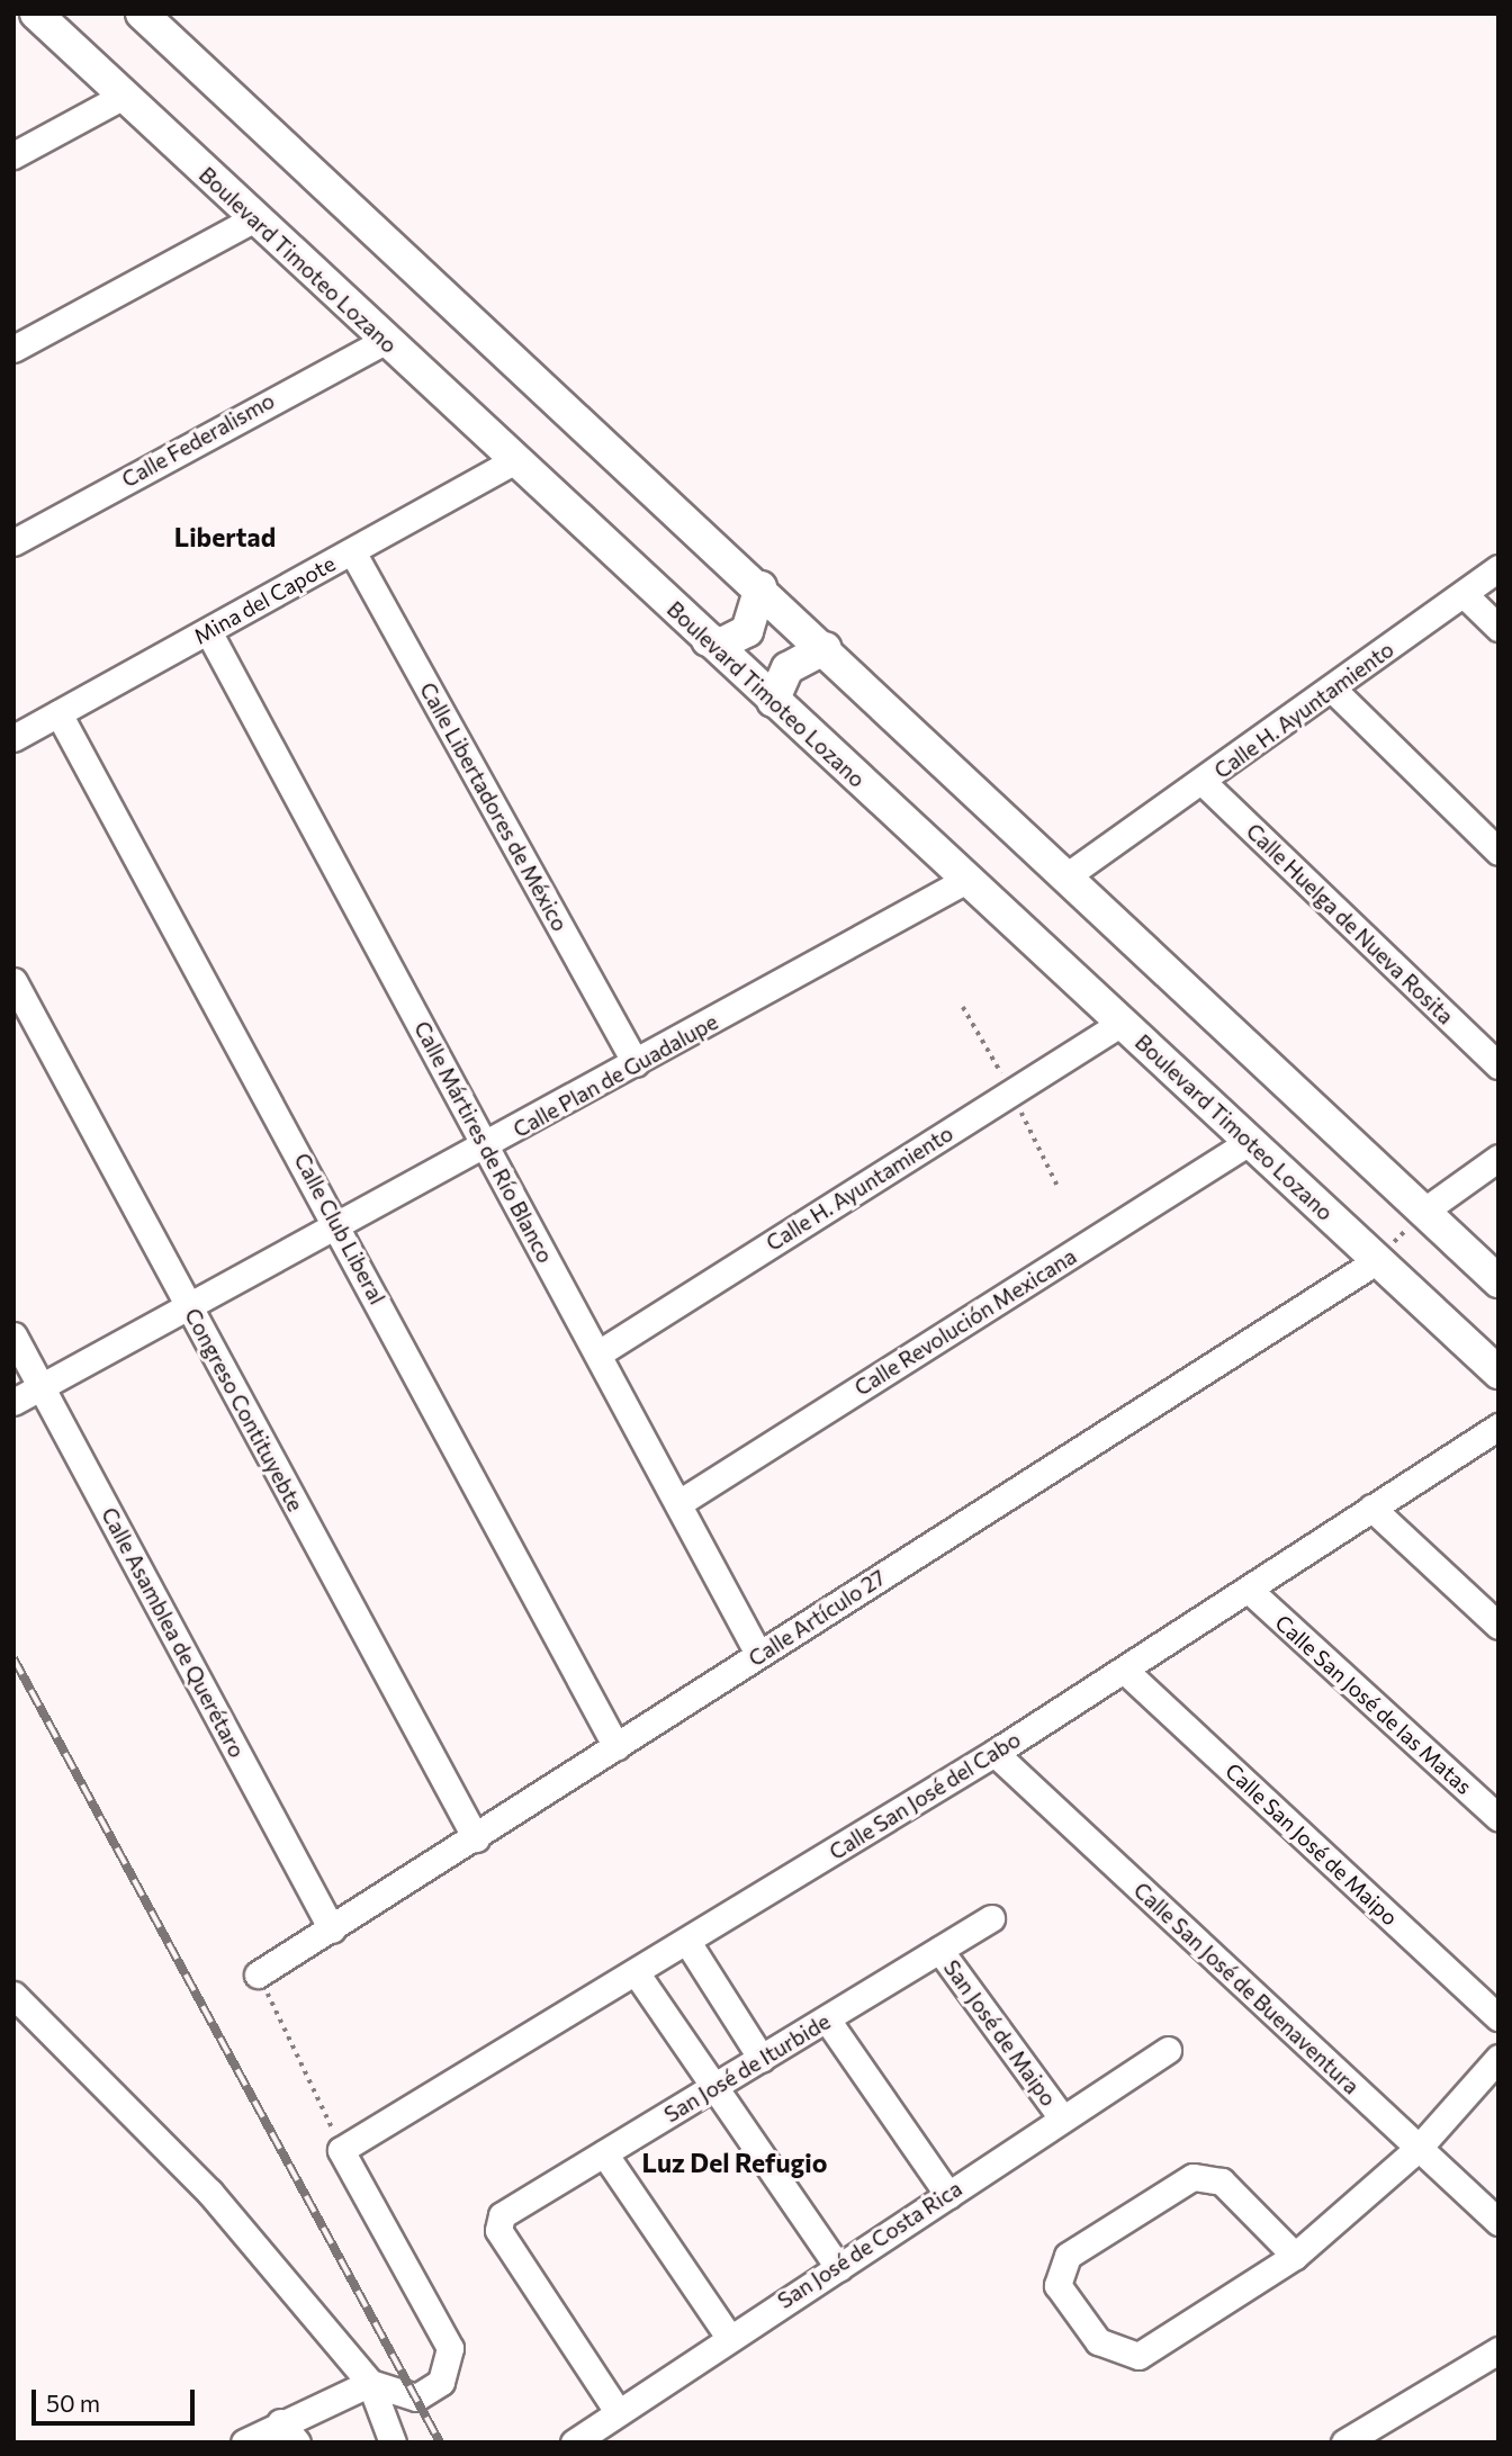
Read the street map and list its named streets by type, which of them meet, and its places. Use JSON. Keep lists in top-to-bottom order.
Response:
{
  "streets": {
    "main road": ["Boulevard Timoteo Lozano"],
    "street": [
      "Calle Federalismo",
      "Mina del Capote",
      "Calle H. Ayuntamiento",
      "Calle Libertadores de México",
      "Calle Huelga de Nueva Rosita",
      "Calle Plan de Guadalupe",
      "Calle Mártires de Río Blanco",
      "Calle Club Liberal",
      "Calle Revolución Mexicana",
      "Congreso Contituyebte",
      "Calle Artículo 27",
      "Calle Asamblea de Querétaro",
      "Calle San José de las Matas",
      "Calle San José del Cabo",
      "Calle San José de Maipo",
      "Calle San José de Buenaventura",
      "San José de Maipo",
      "San José de Iturbide",
      "San José de Costa Rica"
    ]
  },
  "crossings": [
    ["Boulevard Timoteo Lozano", "Calle Federalismo"],
    ["Boulevard Timoteo Lozano", "Mina del Capote"],
    ["Boulevard Timoteo Lozano", "Calle H. Ayuntamiento"],
    ["Boulevard Timoteo Lozano", "Calle Plan de Guadalupe"],
    ["Boulevard Timoteo Lozano", "Calle Revolución Mexicana"],
    ["Boulevard Timoteo Lozano", "Calle Artículo 27"],
    ["Mina del Capote", "Calle Libertadores de México"],
    ["Mina del Capote", "Calle Mártires de Río Blanco"],
    ["Mina del Capote", "Calle Club Liberal"],
    ["Calle H. Ayuntamiento", "Calle Huelga de Nueva Rosita"],
    ["Calle H. Ayuntamiento", "Calle Mártires de Río Blanco"],
    ["Calle Libertadores de México", "Calle Plan de Guadalupe"],
    ["Calle Plan de Guadalupe", "Calle Mártires de Río Blanco"],
    ["Calle Plan de Guadalupe", "Calle Club Liberal"],
    ["Calle Plan de Guadalupe", "Congreso Contituyebte"],
    ["Calle Plan de Guadalupe", "Calle Asamblea de Querétaro"],
    ["Calle Mártires de Río Blanco", "Calle Revolución Mexicana"],
    ["Calle Mártires de Río Blanco", "Calle Artículo 27"],
    ["Calle Club Liberal", "Calle Artículo 27"],
    ["Congreso Contituyebte", "Calle Artículo 27"],
    ["Calle Artículo 27", "Calle Asamblea de Querétaro"],
    ["Calle San José de las Matas", "Calle San José del Cabo"],
    ["Calle San José del Cabo", "Calle San José de Maipo"],
    ["Calle San José del Cabo", "Calle San José de Buenaventura"],
    ["San José de Maipo", "San José de Iturbide"],
    ["San José de Maipo", "San José de Costa Rica"],
    ["San José de Iturbide", "San José de Costa Rica"]
  ],
  "districts": ["Libertad", "Luz Del Refugio"],
  "scale_bar": "50 m"
}
